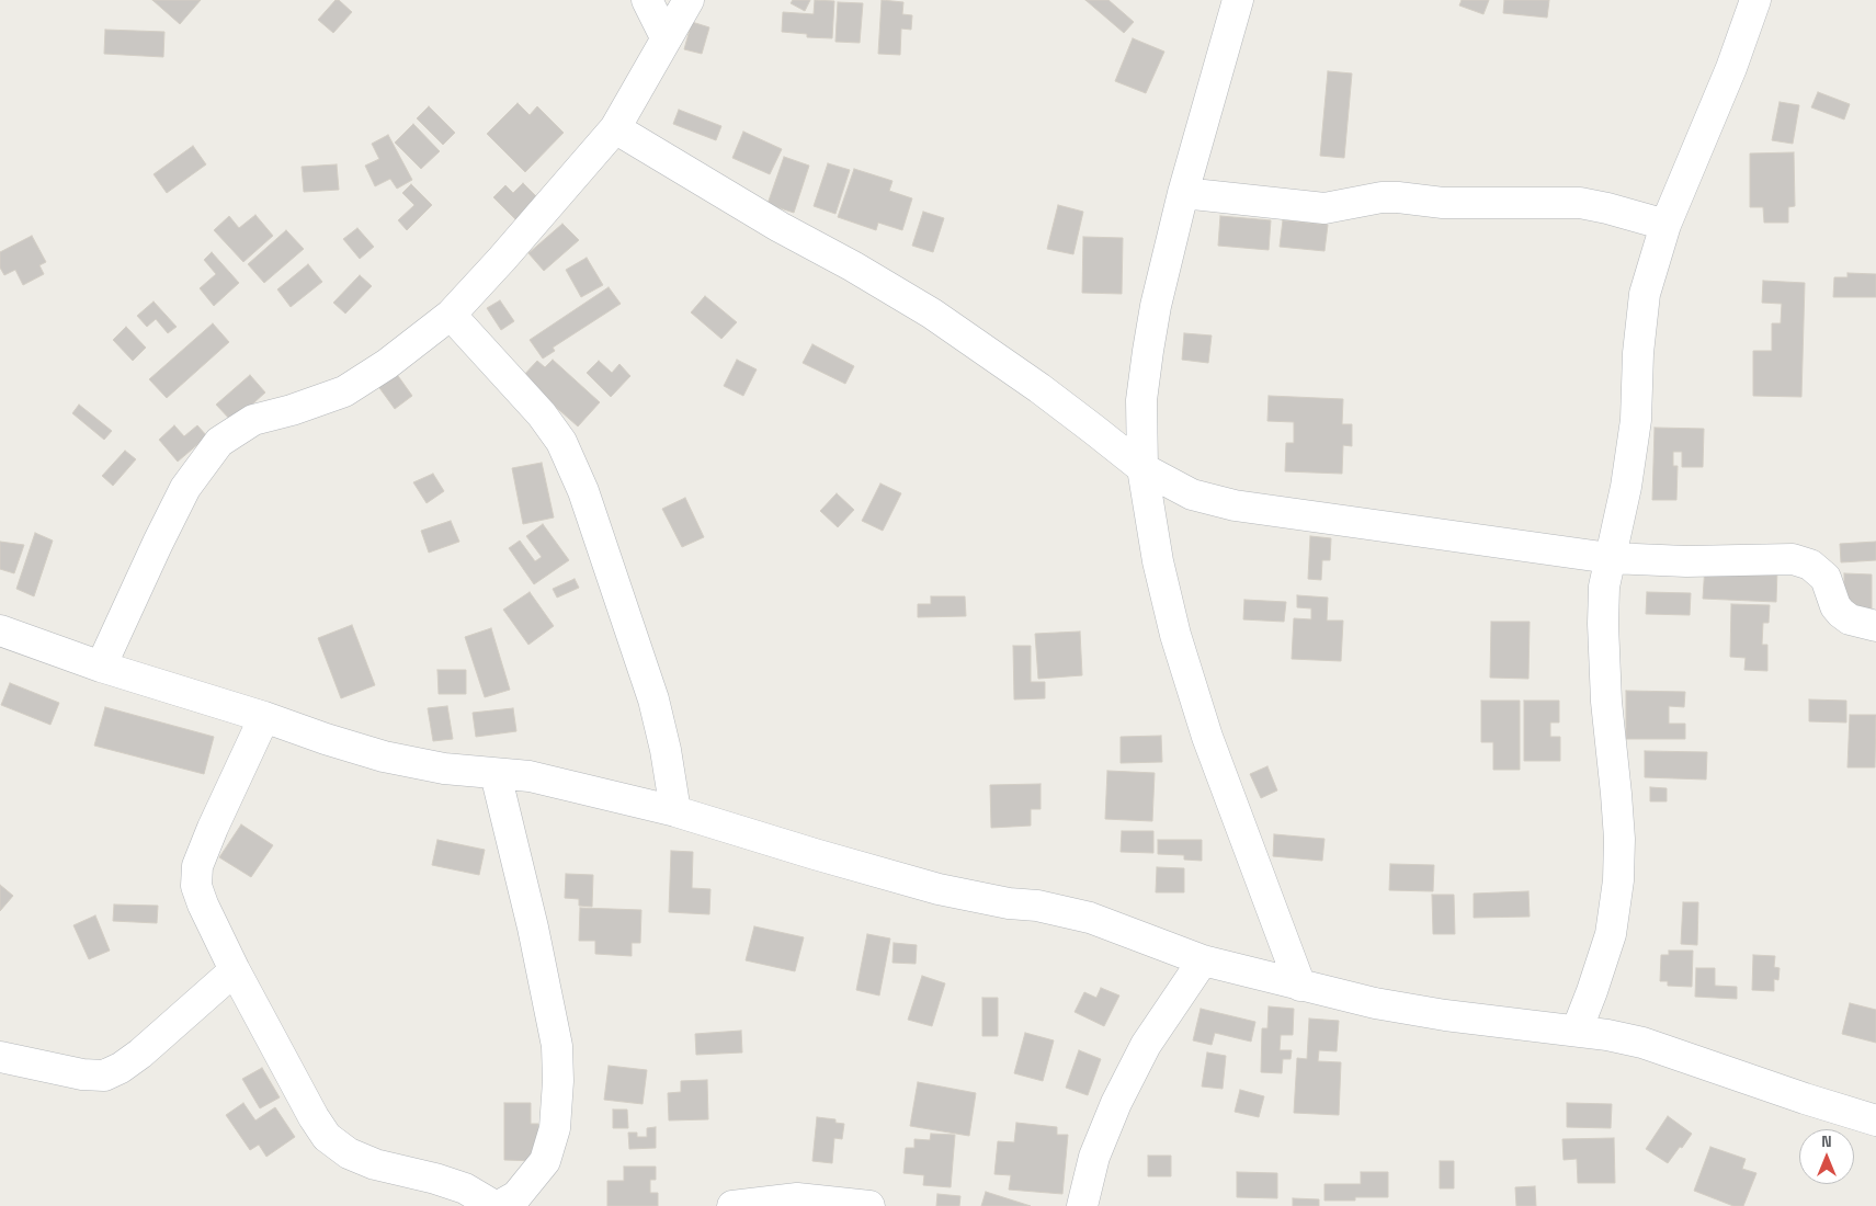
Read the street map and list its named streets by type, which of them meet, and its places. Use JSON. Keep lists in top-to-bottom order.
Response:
{
  "north": "top"
}
